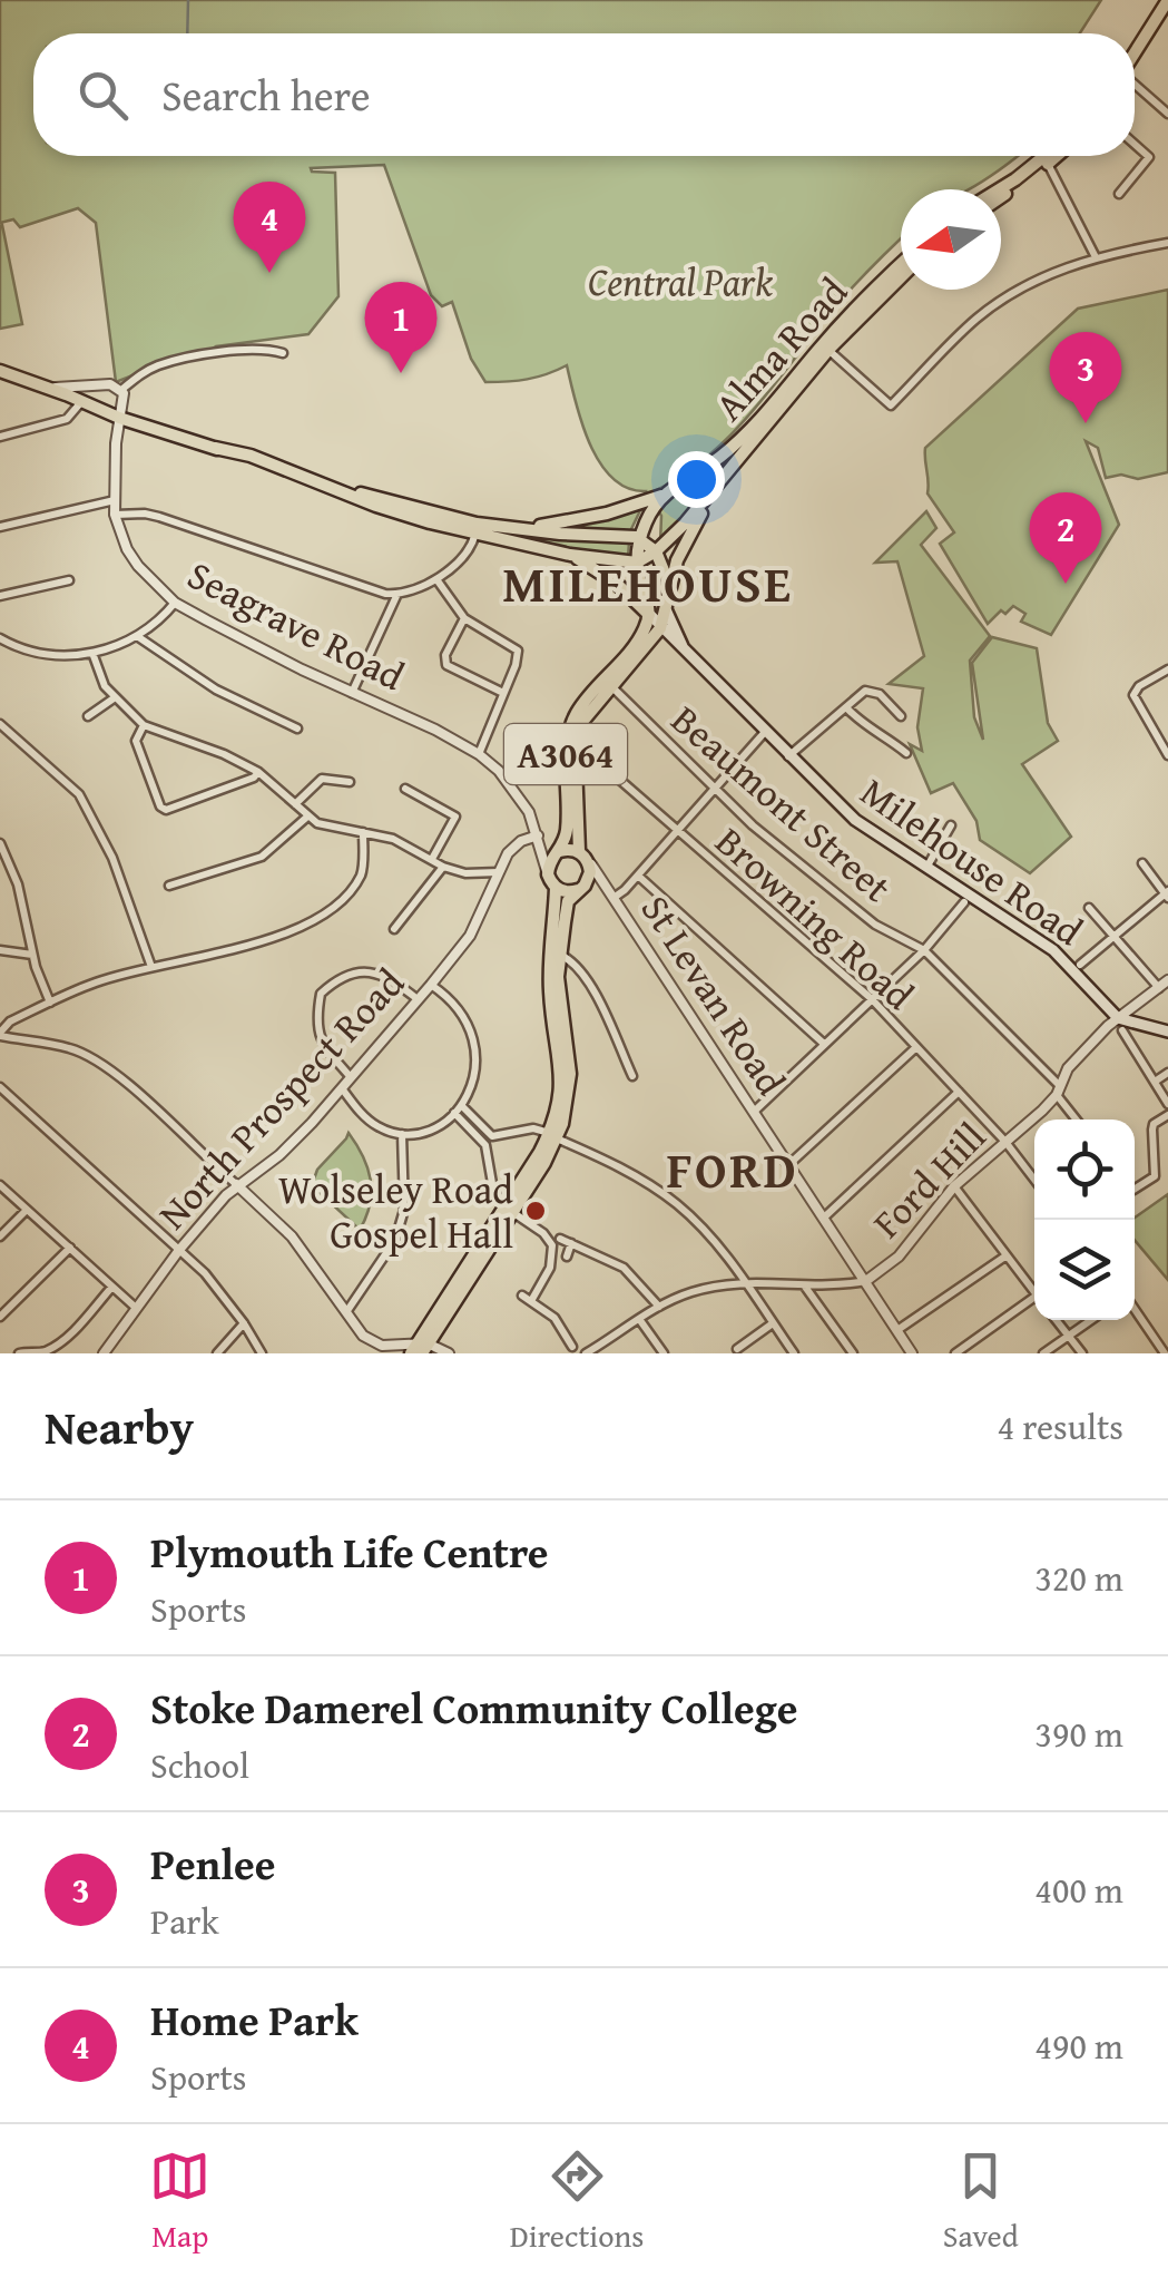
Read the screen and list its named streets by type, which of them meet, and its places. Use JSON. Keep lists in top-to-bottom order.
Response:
{
  "streets": {
    "main road": ["Alma Road", "A3064", "Milehouse Road"],
    "street": [
      "Seagrave Road",
      "Beaumont Street",
      "Browning Road",
      "St Levan Road",
      "North Prospect Road",
      "Ford Hill"
    ]
  },
  "crossings": [
    ["Alma Road", "A3064"],
    ["Seagrave Road", "North Prospect Road"],
    ["A3064", "Beaumont Street"],
    ["A3064", "Milehouse Road"],
    ["A3064", "Browning Road"],
    ["A3064", "St Levan Road"],
    ["Beaumont Street", "Ford Hill"],
    ["Milehouse Road", "Ford Hill"],
    ["Browning Road", "Ford Hill"],
    ["St Levan Road", "Ford Hill"]
  ],
  "districts": ["MILEHOUSE", "FORD"],
  "parks": ["Central Park"],
  "places": ["Wolseley Road Gospel Hall"],
  "north": "left",
  "page": {
    "search": "Search here",
    "pins": [
      "4",
      "1",
      "3",
      "2"
    ],
    "heading": ["Nearby", "4 results"],
    "list": [
      {
        "mark": "1",
        "name": "Plymouth Life Centre",
        "note": "Sports",
        "value": "320 m"
      },
      {
        "mark": "2",
        "name": "Stoke Damerel Community College",
        "note": "School",
        "value": "390 m"
      },
      {
        "mark": "3",
        "name": "Penlee",
        "note": "Park",
        "value": "400 m"
      },
      {
        "mark": "4",
        "name": "Home Park",
        "note": "Sports",
        "value": "490 m"
      }
    ],
    "nav": ["Map", "Directions", "Saved"]
  }
}
